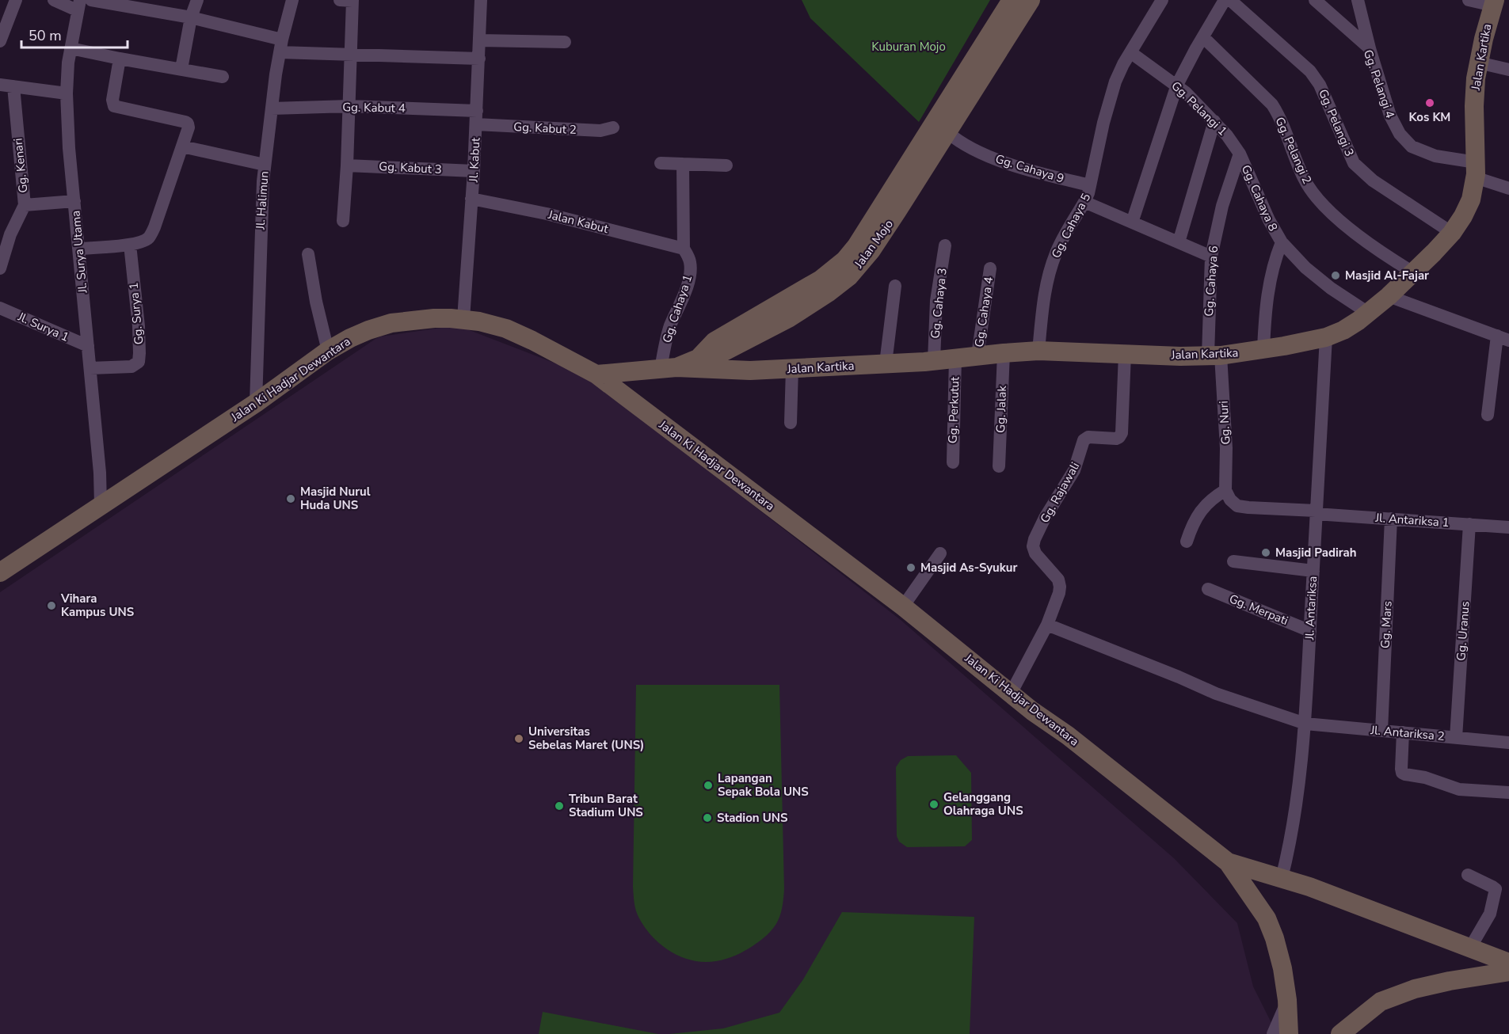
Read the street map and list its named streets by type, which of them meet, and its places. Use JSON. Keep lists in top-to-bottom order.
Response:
{
  "streets": {
    "street": [
      "Jalan Kartika",
      "Gg. Pelangi 4",
      "Gg. Kabut 4",
      "Gg. Pelangi 1",
      "Gg. Pelangi 3",
      "Gg. Kabut 2",
      "Gg. Pelangi 2",
      "Jl. Kabut",
      "Gg. Kenari",
      "Gg. Kabut 3",
      "Gg. Cahaya 9",
      "Gg. Cahaya 8",
      "Jl. Halimun",
      "Jalan Kabut",
      "Gg. Cahaya 5",
      "Jalan Mojo",
      "Jl. Surya Utama",
      "Gg. Cahaya 6",
      "Gg. Cahaya 3",
      "Gg. Cahaya 1",
      "Gg. Cahaya 4",
      "Gg. Surya 1",
      "Jl. Surya 1",
      "Jalan Ki Hadjar Dewantara",
      "Gg. Jalak",
      "Gg. Perkutut",
      "Gg. Nuri",
      "Gg. Rajawali",
      "Jl. Antariksa 1",
      "Jl. Antariksa",
      "Gg. Merpati",
      "Gg. Mars",
      "Gg. Uranus",
      "Jl. Antariksa 2"
    ]
  },
  "crossings": [
    ["Jalan Kartika", "Gg. Pelangi 4"],
    ["Jalan Kartika", "Gg. Pelangi 3"],
    ["Jalan Kartika", "Gg. Pelangi 2"],
    ["Jalan Kartika", "Gg. Cahaya 8"],
    ["Jalan Kartika", "Gg. Cahaya 5"],
    ["Jalan Kartika", "Jalan Mojo"],
    ["Jalan Kartika", "Gg. Cahaya 6"],
    ["Jalan Kartika", "Gg. Cahaya 3"],
    ["Jalan Kartika", "Gg. Cahaya 1"],
    ["Jalan Kartika", "Gg. Cahaya 4"],
    ["Jalan Kartika", "Gg. Jalak"],
    ["Jalan Kartika", "Gg. Perkutut"],
    ["Jalan Kartika", "Gg. Nuri"],
    ["Jalan Kartika", "Gg. Rajawali"],
    ["Jalan Kartika", "Jl. Antariksa"],
    ["Gg. Kabut 4", "Jl. Kabut"],
    ["Gg. Kabut 4", "Jl. Halimun"],
    ["Gg. Pelangi 1", "Gg. Cahaya 8"],
    ["Gg. Pelangi 1", "Gg. Cahaya 5"],
    ["Gg. Pelangi 1", "Gg. Cahaya 6"],
    ["Gg. Kabut 2", "Jl. Kabut"],
    ["Jl. Kabut", "Gg. Kabut 3"],
    ["Jl. Kabut", "Jalan Kabut"],
    ["Jl. Kabut", "Jalan Ki Hadjar Dewantara"],
    ["Gg. Cahaya 9", "Gg. Cahaya 5"],
    ["Gg. Cahaya 9", "Jalan Mojo"],
    ["Gg. Cahaya 8", "Gg. Cahaya 6"],
    ["Jl. Halimun", "Jalan Ki Hadjar Dewantara"],
    ["Jalan Kabut", "Gg. Cahaya 1"],
    ["Jalan Mojo", "Gg. Cahaya 1"],
    ["Jalan Mojo", "Jalan Ki Hadjar Dewantara"],
    ["Jl. Surya Utama", "Gg. Surya 1"],
    ["Jl. Surya Utama", "Jl. Surya 1"],
    ["Jl. Surya Utama", "Jalan Ki Hadjar Dewantara"],
    ["Gg. Cahaya 6", "Gg. Nuri"],
    ["Gg. Nuri", "Jl. Antariksa 1"],
    ["Gg. Rajawali", "Jl. Antariksa 2"],
    ["Jl. Antariksa 1", "Jl. Antariksa"],
    ["Jl. Antariksa 1", "Gg. Mars"],
    ["Jl. Antariksa 1", "Gg. Uranus"],
    ["Jl. Antariksa", "Gg. Merpati"],
    ["Jl. Antariksa", "Jl. Antariksa 2"],
    ["Gg. Mars", "Jl. Antariksa 2"],
    ["Gg. Uranus", "Jl. Antariksa 2"]
  ],
  "parks": ["Kuburan Mojo"],
  "places": [
    "Kos KM",
    "Masjid Al-Fajar",
    "Masjid Nurul Huda UNS",
    "Masjid Padirah",
    "Masjid As-Syukur",
    "Vihara Kampus UNS",
    "Universitas Sebelas Maret (UNS)",
    "Lapangan Sepak Bola UNS",
    "Gelanggang Olahraga UNS",
    "Tribun Barat Stadium UNS",
    "Stadion UNS"
  ],
  "scale_bar": "50 m"
}
